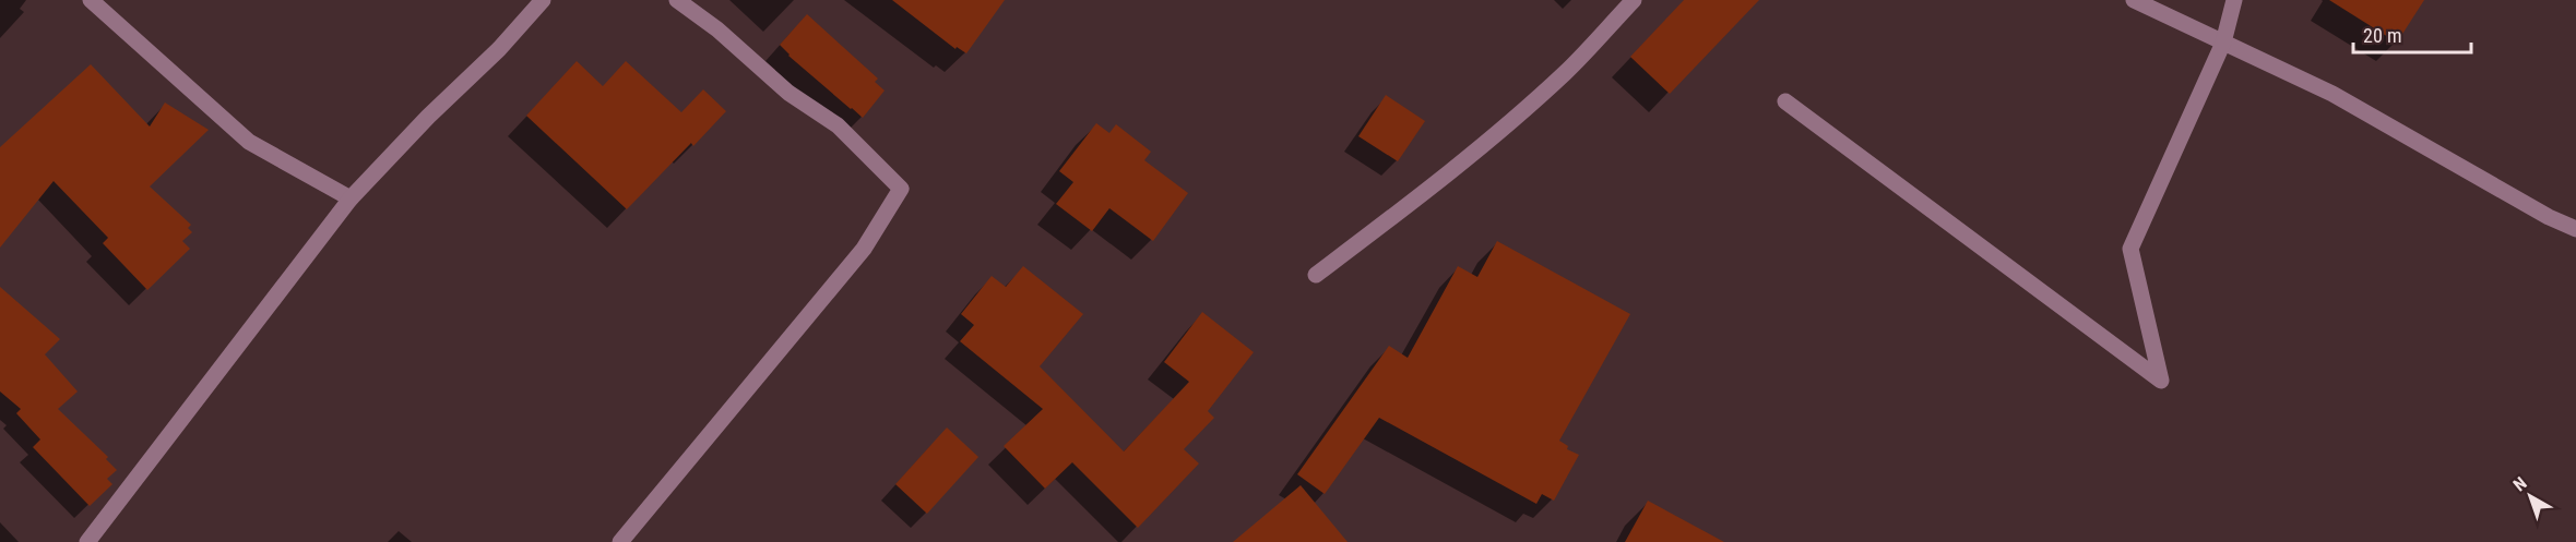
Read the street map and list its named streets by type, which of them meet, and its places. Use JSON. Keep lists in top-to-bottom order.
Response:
{
  "scale_bar": "20 m",
  "north": "top left"
}
